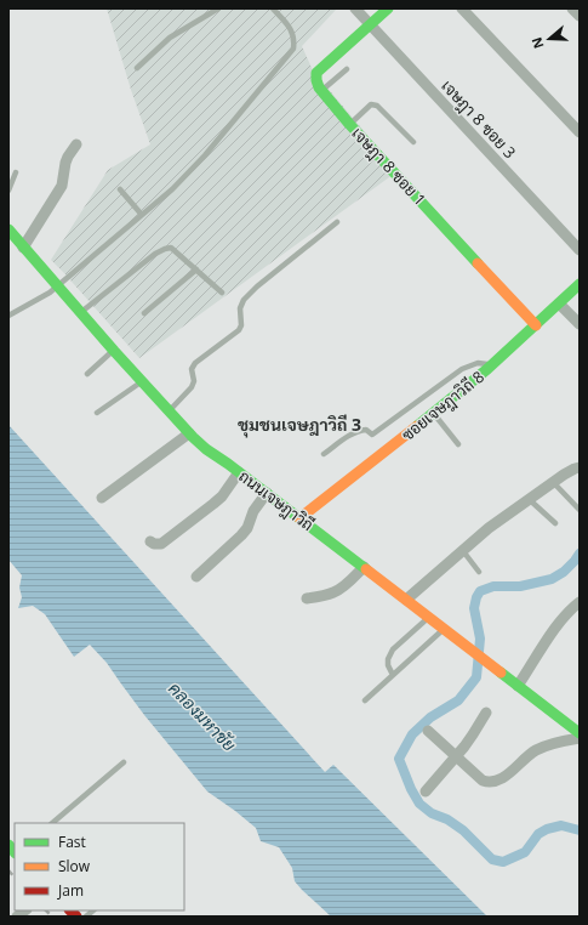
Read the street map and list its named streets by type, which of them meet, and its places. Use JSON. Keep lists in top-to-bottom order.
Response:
{
  "streets": {
    "street": [
      "เจษฎา 8 ซอย 3",
      "เจษฎา 8 ซอย 1",
      "ซอยเจษฎาวิถี 8",
      "ถนนเจษฎาวิถี"
    ]
  },
  "crossings": [
    ["เจษฎา 8 ซอย 1", "ซอยเจษฎาวิถี 8"],
    ["ซอยเจษฎาวิถี 8", "ถนนเจษฎาวิถี"]
  ],
  "districts": ["ชุมชนเจษฎาวิถี 3"],
  "water": ["คลองมหาชัย"],
  "legend": ["Fast", "Slow", "Jam"],
  "north": "left"
}
